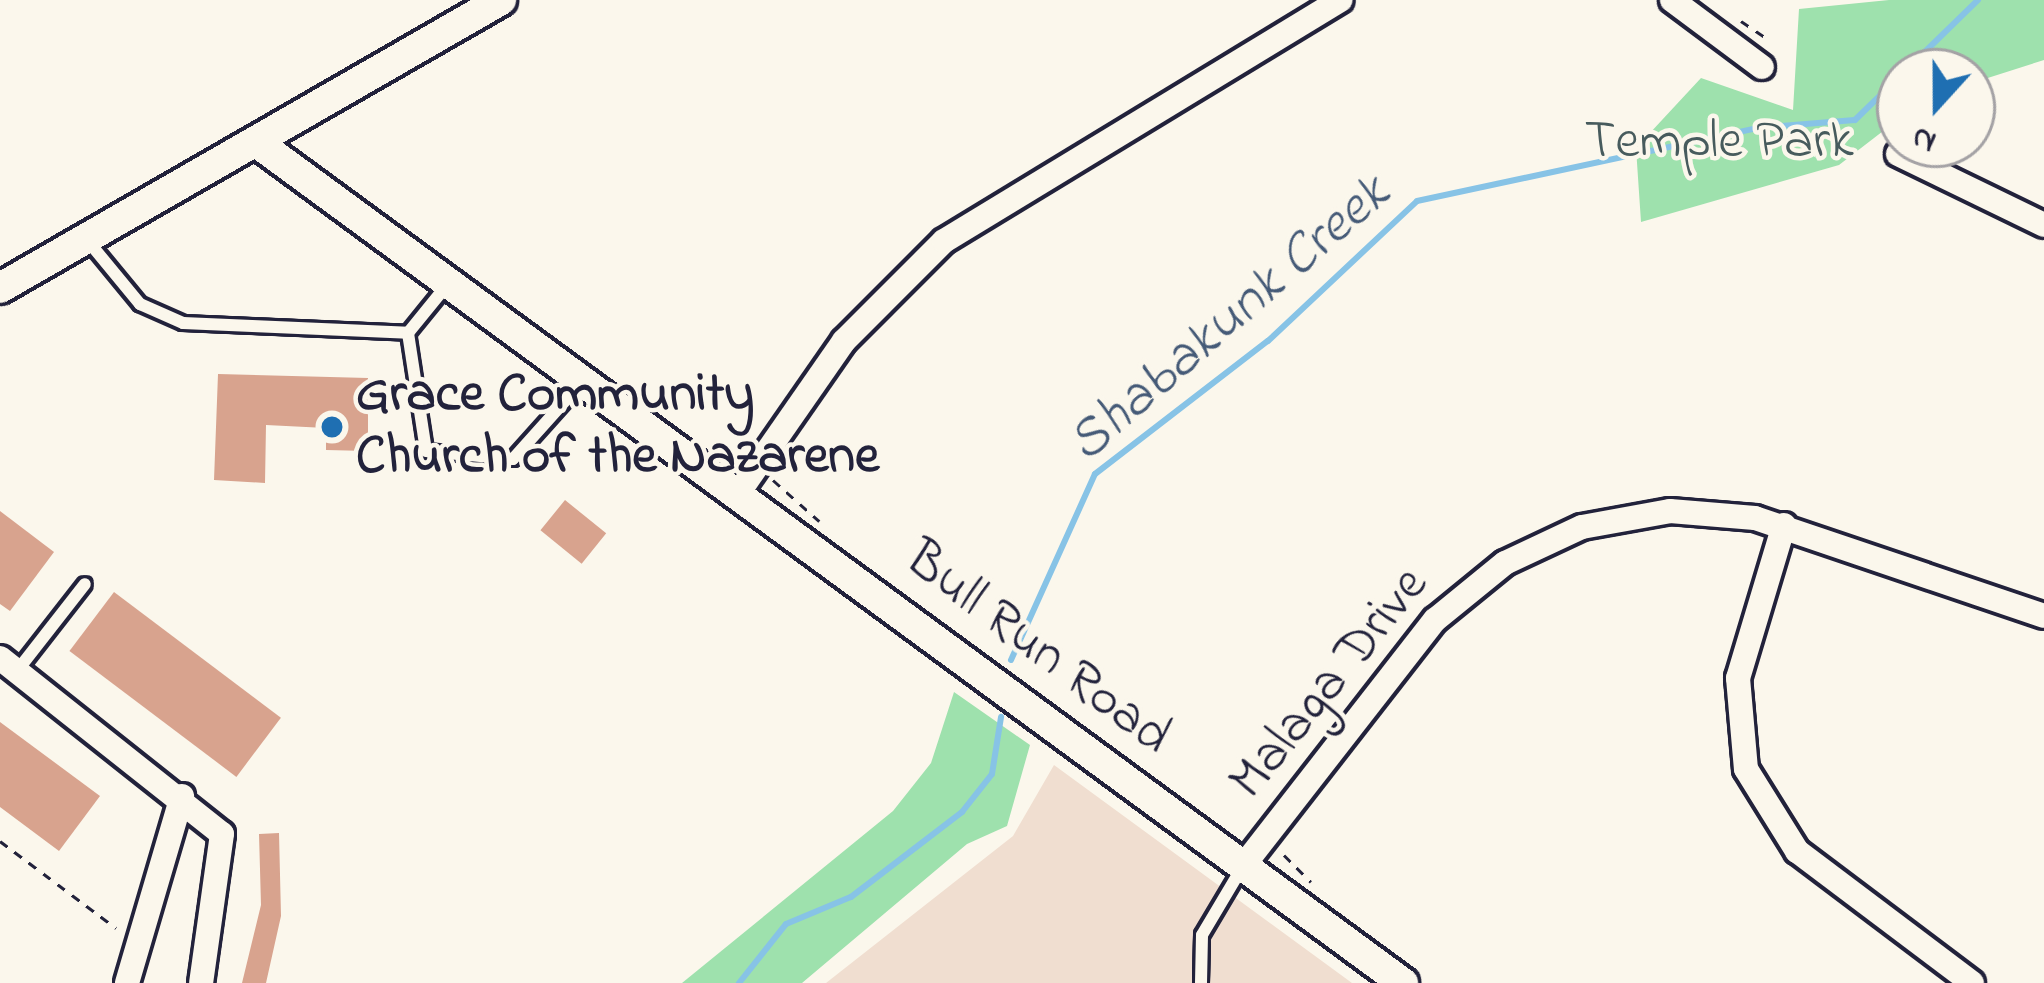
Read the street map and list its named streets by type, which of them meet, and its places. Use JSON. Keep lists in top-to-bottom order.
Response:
{
  "streets": {
    "street": ["Bull Run Road", "Malaga Drive"]
  },
  "crossings": [
    ["Bull Run Road", "Malaga Drive"]
  ],
  "water": ["Shabakunk Creek"],
  "parks": ["Temple Park"],
  "places": ["Grace Community Church of the Nazarene"],
  "north": "bottom"
}
